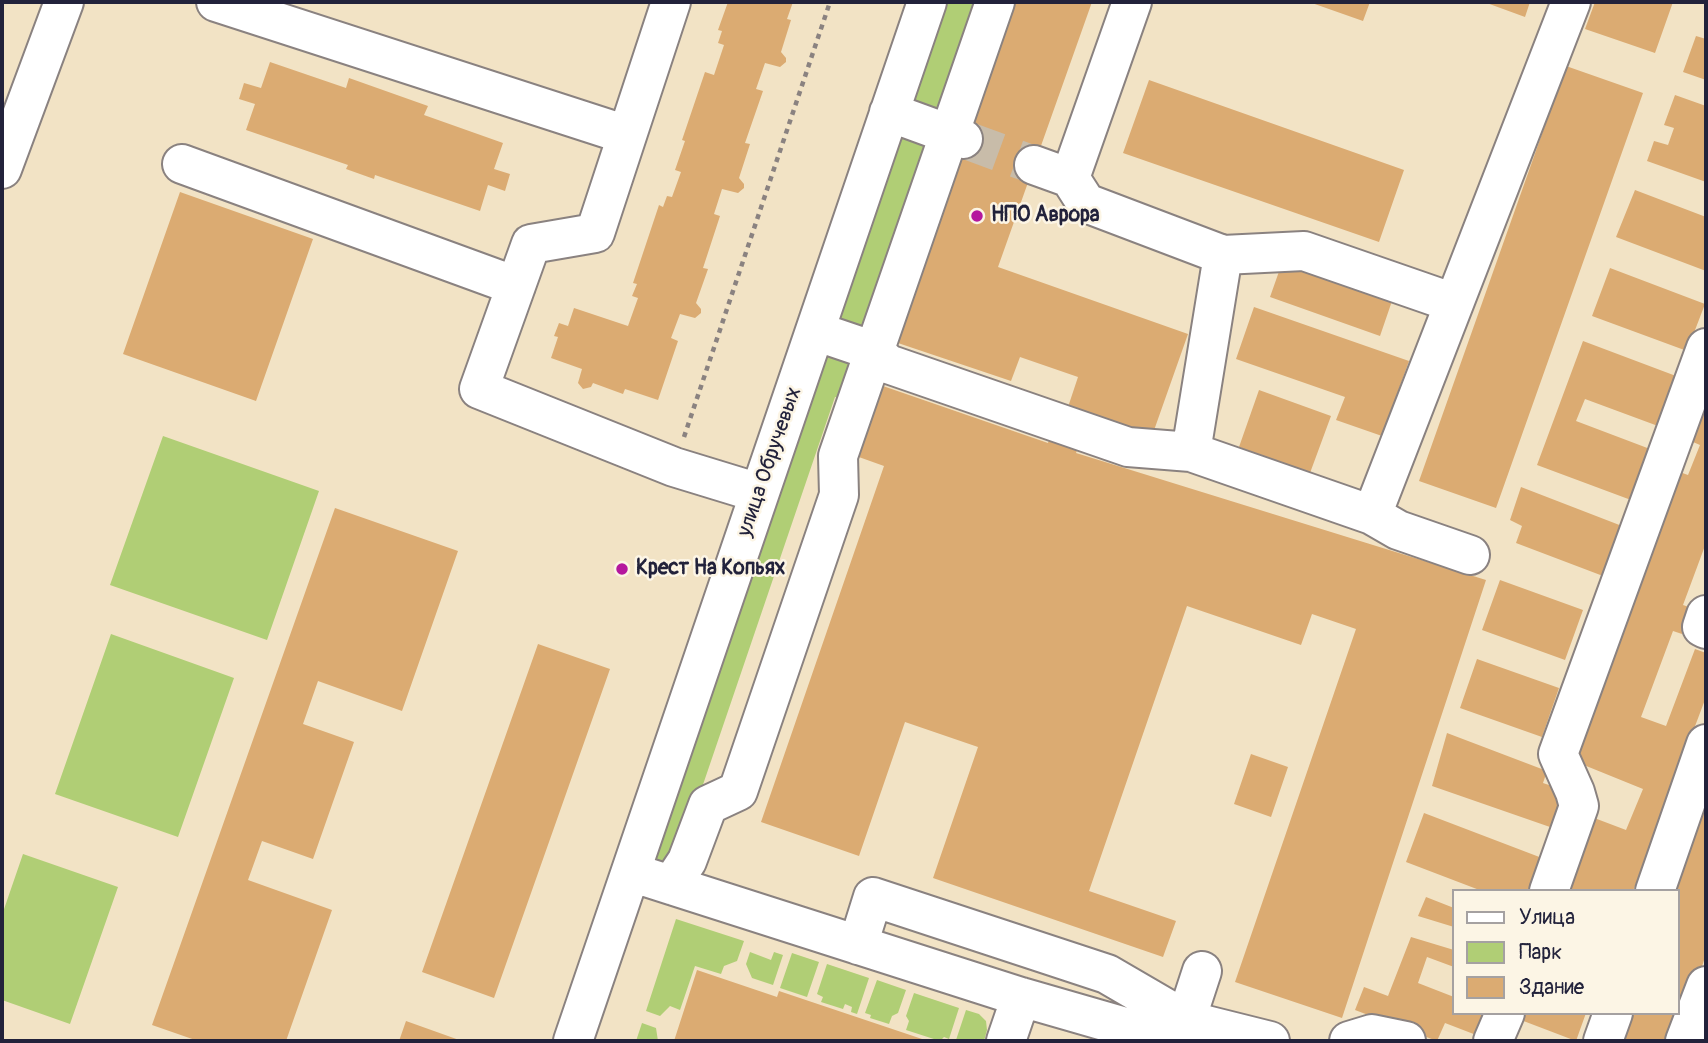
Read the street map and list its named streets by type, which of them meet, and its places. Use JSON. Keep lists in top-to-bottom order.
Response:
{
  "streets": {
    "street": ["улица Обручевых"]
  },
  "places": ["НПО Аврора", "Крест На Копьях"],
  "legend": ["Улица", "Парк", "Здание"]
}
